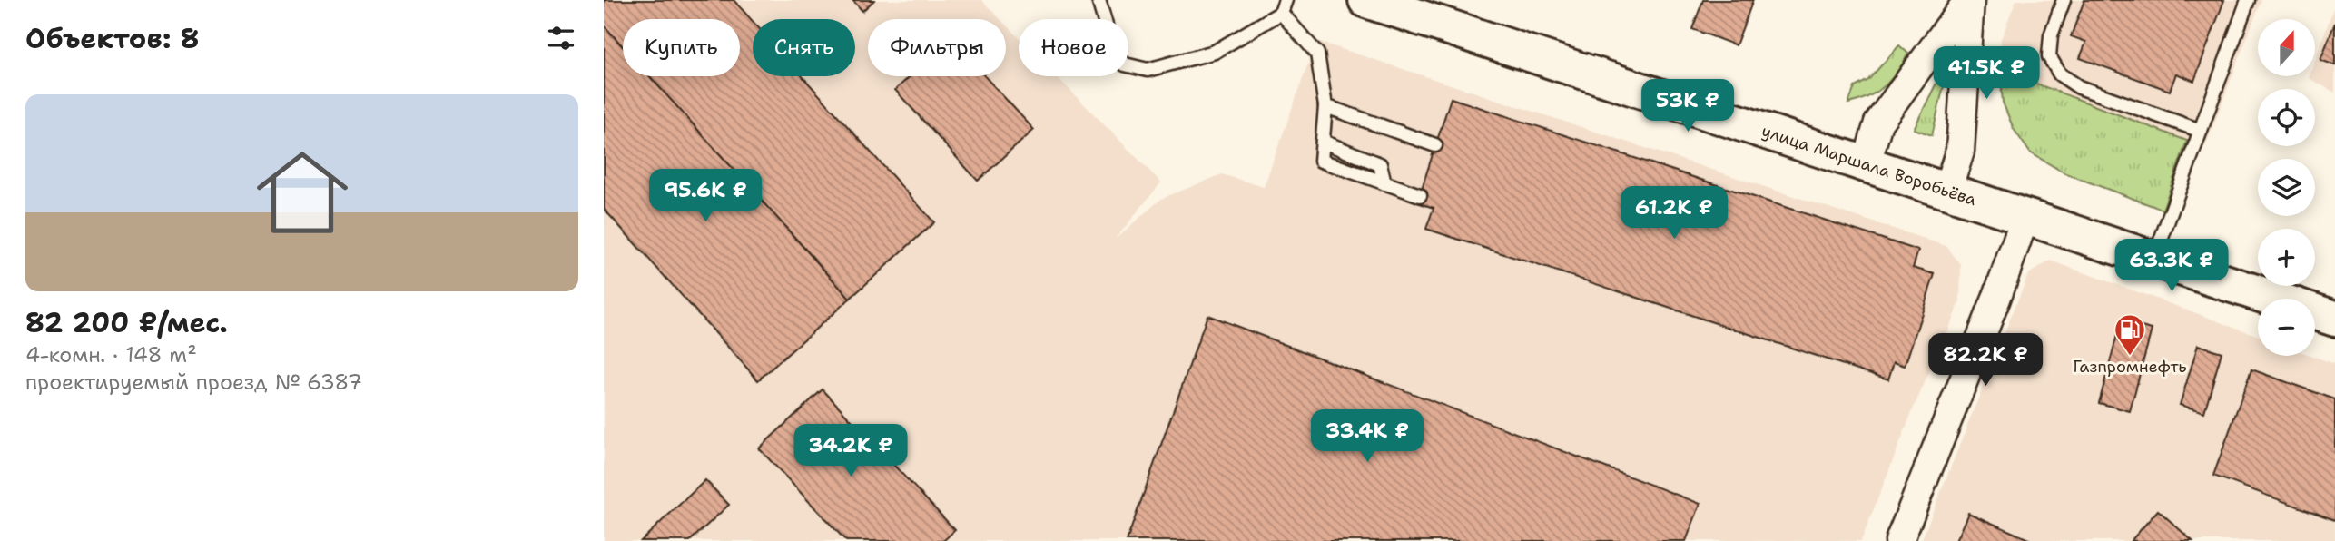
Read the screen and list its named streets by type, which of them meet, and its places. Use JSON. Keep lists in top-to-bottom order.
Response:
{
  "streets": {
    "street": ["улица Маршала Воробьёва"]
  },
  "places": {
    "fuel station": ["Газпромнефть"]
  },
  "north": "top",
  "page": {
    "heading": "Объектов: 8",
    "map_buttons": ["+", "−"],
    "chip": [
      "Купить",
      "Снять",
      "Фильтры",
      "Новое"
    ],
    "price": [
      "41.5K ₽",
      "53K ₽",
      "95.6K ₽",
      "61.2K ₽",
      "63.3K ₽",
      "82.2K ₽",
      "33.4K ₽",
      "34.2K ₽"
    ],
    "list": [
      {
        "name": "82 200 ₽/мес.",
        "note": "4-комн. · 148 m² · проектируемый проезд № 6387"
      }
    ]
  }
}
